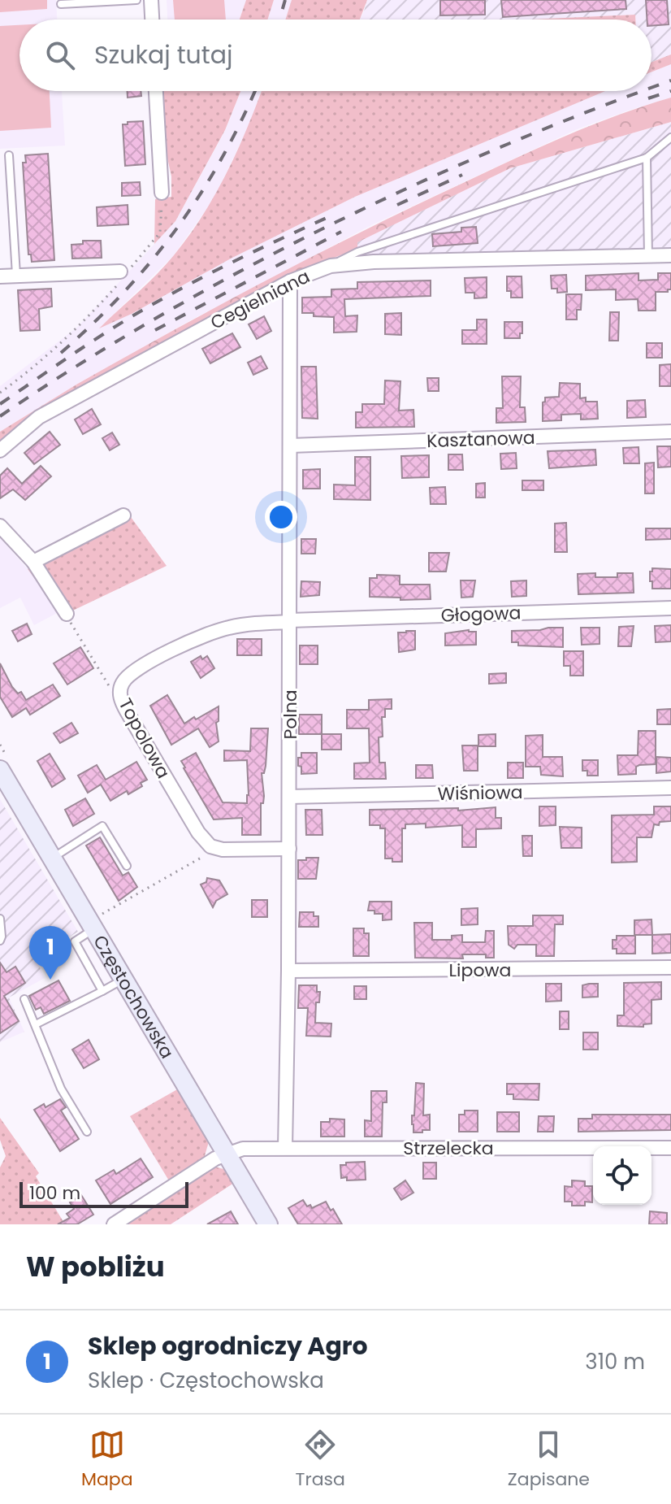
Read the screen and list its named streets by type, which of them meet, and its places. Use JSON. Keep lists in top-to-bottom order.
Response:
{
  "streets": {
    "main road": ["Częstochowska"],
    "street": [
      "Cegielniana",
      "Kasztanowa",
      "Głogowa",
      "Polna",
      "Topolowa",
      "Wiśniowa",
      "Lipowa",
      "Strzelecka"
    ]
  },
  "crossings": [
    ["Cegielniana", "Polna"],
    ["Kasztanowa", "Polna"],
    ["Głogowa", "Polna"],
    ["Głogowa", "Topolowa"],
    ["Polna", "Topolowa"],
    ["Polna", "Wiśniowa"],
    ["Polna", "Lipowa"],
    ["Polna", "Strzelecka"],
    ["Częstochowska", "Strzelecka"]
  ],
  "scale_bar": "100 m",
  "page": {
    "search": "Szukaj tutaj",
    "pins": "1",
    "scale": "100 m",
    "heading": "W pobliżu",
    "list": [
      {
        "mark": "1",
        "name": "Sklep ogrodniczy Agro",
        "note": "Sklep · Częstochowska",
        "value": "310 m"
      }
    ],
    "nav": ["Mapa", "Trasa", "Zapisane"]
  }
}
